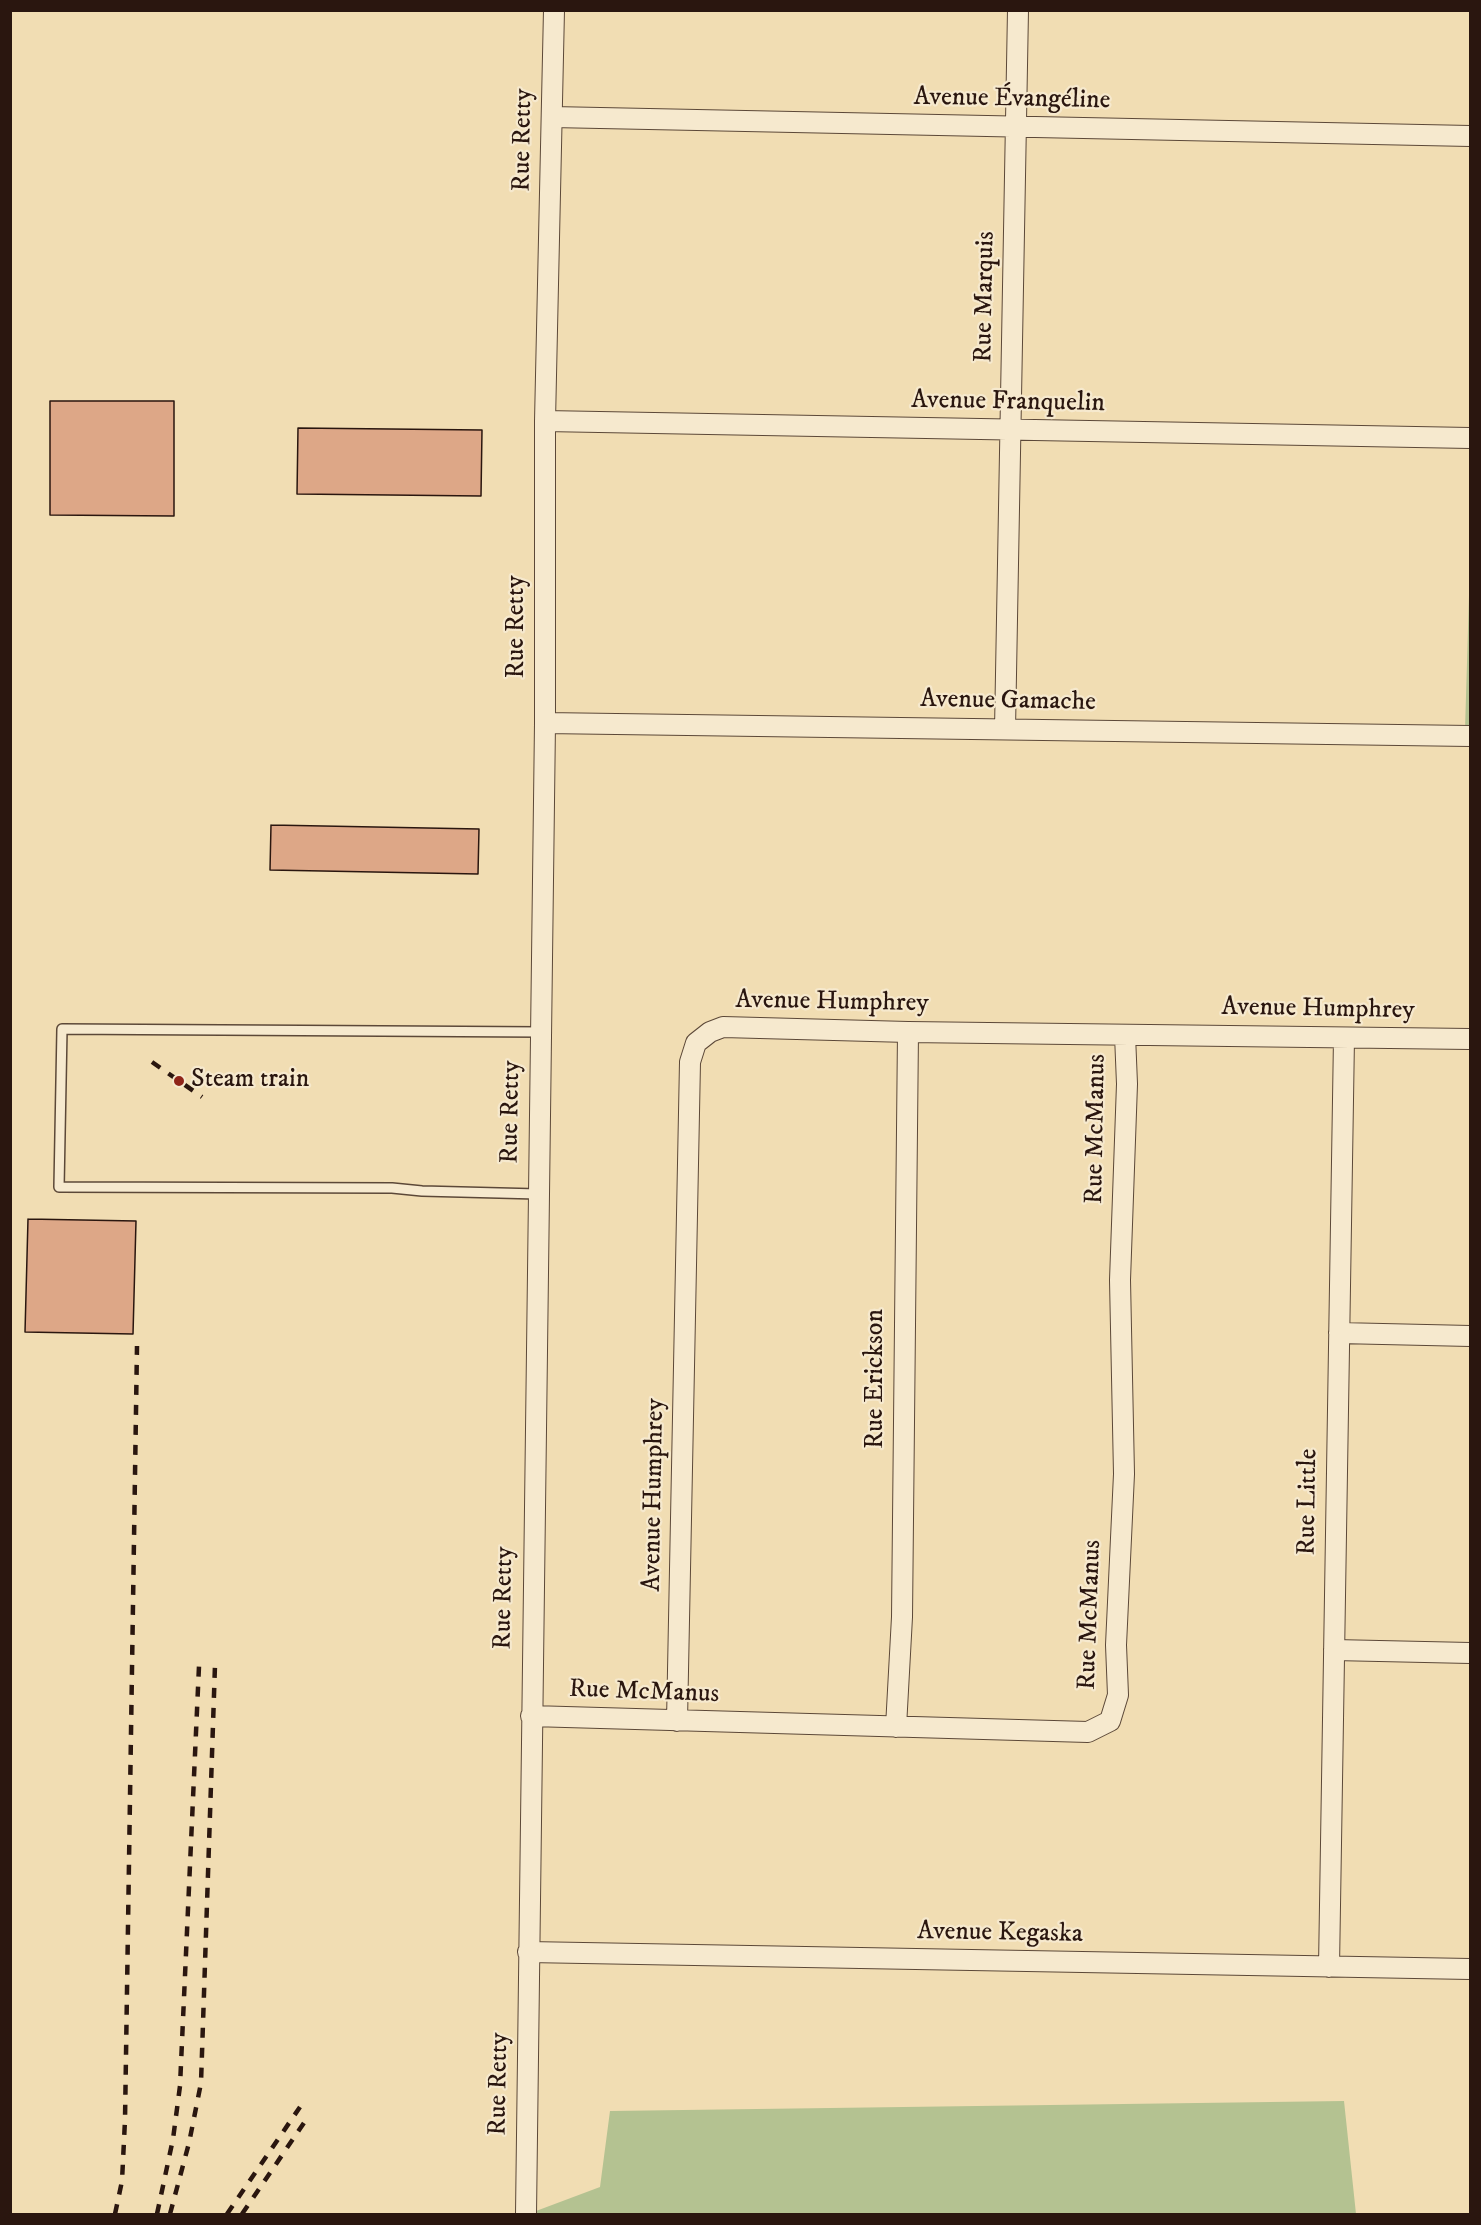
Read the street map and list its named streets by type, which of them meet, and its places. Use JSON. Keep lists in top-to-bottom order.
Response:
{
  "streets": {
    "street": [
      "Avenue Évangéline",
      "Rue Retty",
      "Rue Marquis",
      "Avenue Franquelin",
      "Avenue Gamache",
      "Avenue Humphrey",
      "Rue McManus",
      "Rue Erickson",
      "Rue Little",
      "Avenue Kegaska"
    ]
  },
  "crossings": [
    ["Avenue Évangéline", "Rue Retty"],
    ["Avenue Évangéline", "Rue Marquis"],
    ["Rue Retty", "Avenue Franquelin"],
    ["Rue Retty", "Avenue Gamache"],
    ["Rue Retty", "Rue McManus"],
    ["Rue Retty", "Avenue Kegaska"],
    ["Rue Marquis", "Avenue Franquelin"],
    ["Rue Marquis", "Avenue Gamache"],
    ["Avenue Humphrey", "Rue McManus"],
    ["Avenue Humphrey", "Rue Erickson"],
    ["Avenue Humphrey", "Rue Little"],
    ["Rue McManus", "Rue Erickson"],
    ["Rue Little", "Avenue Kegaska"]
  ],
  "places": ["Steam train"]
}
